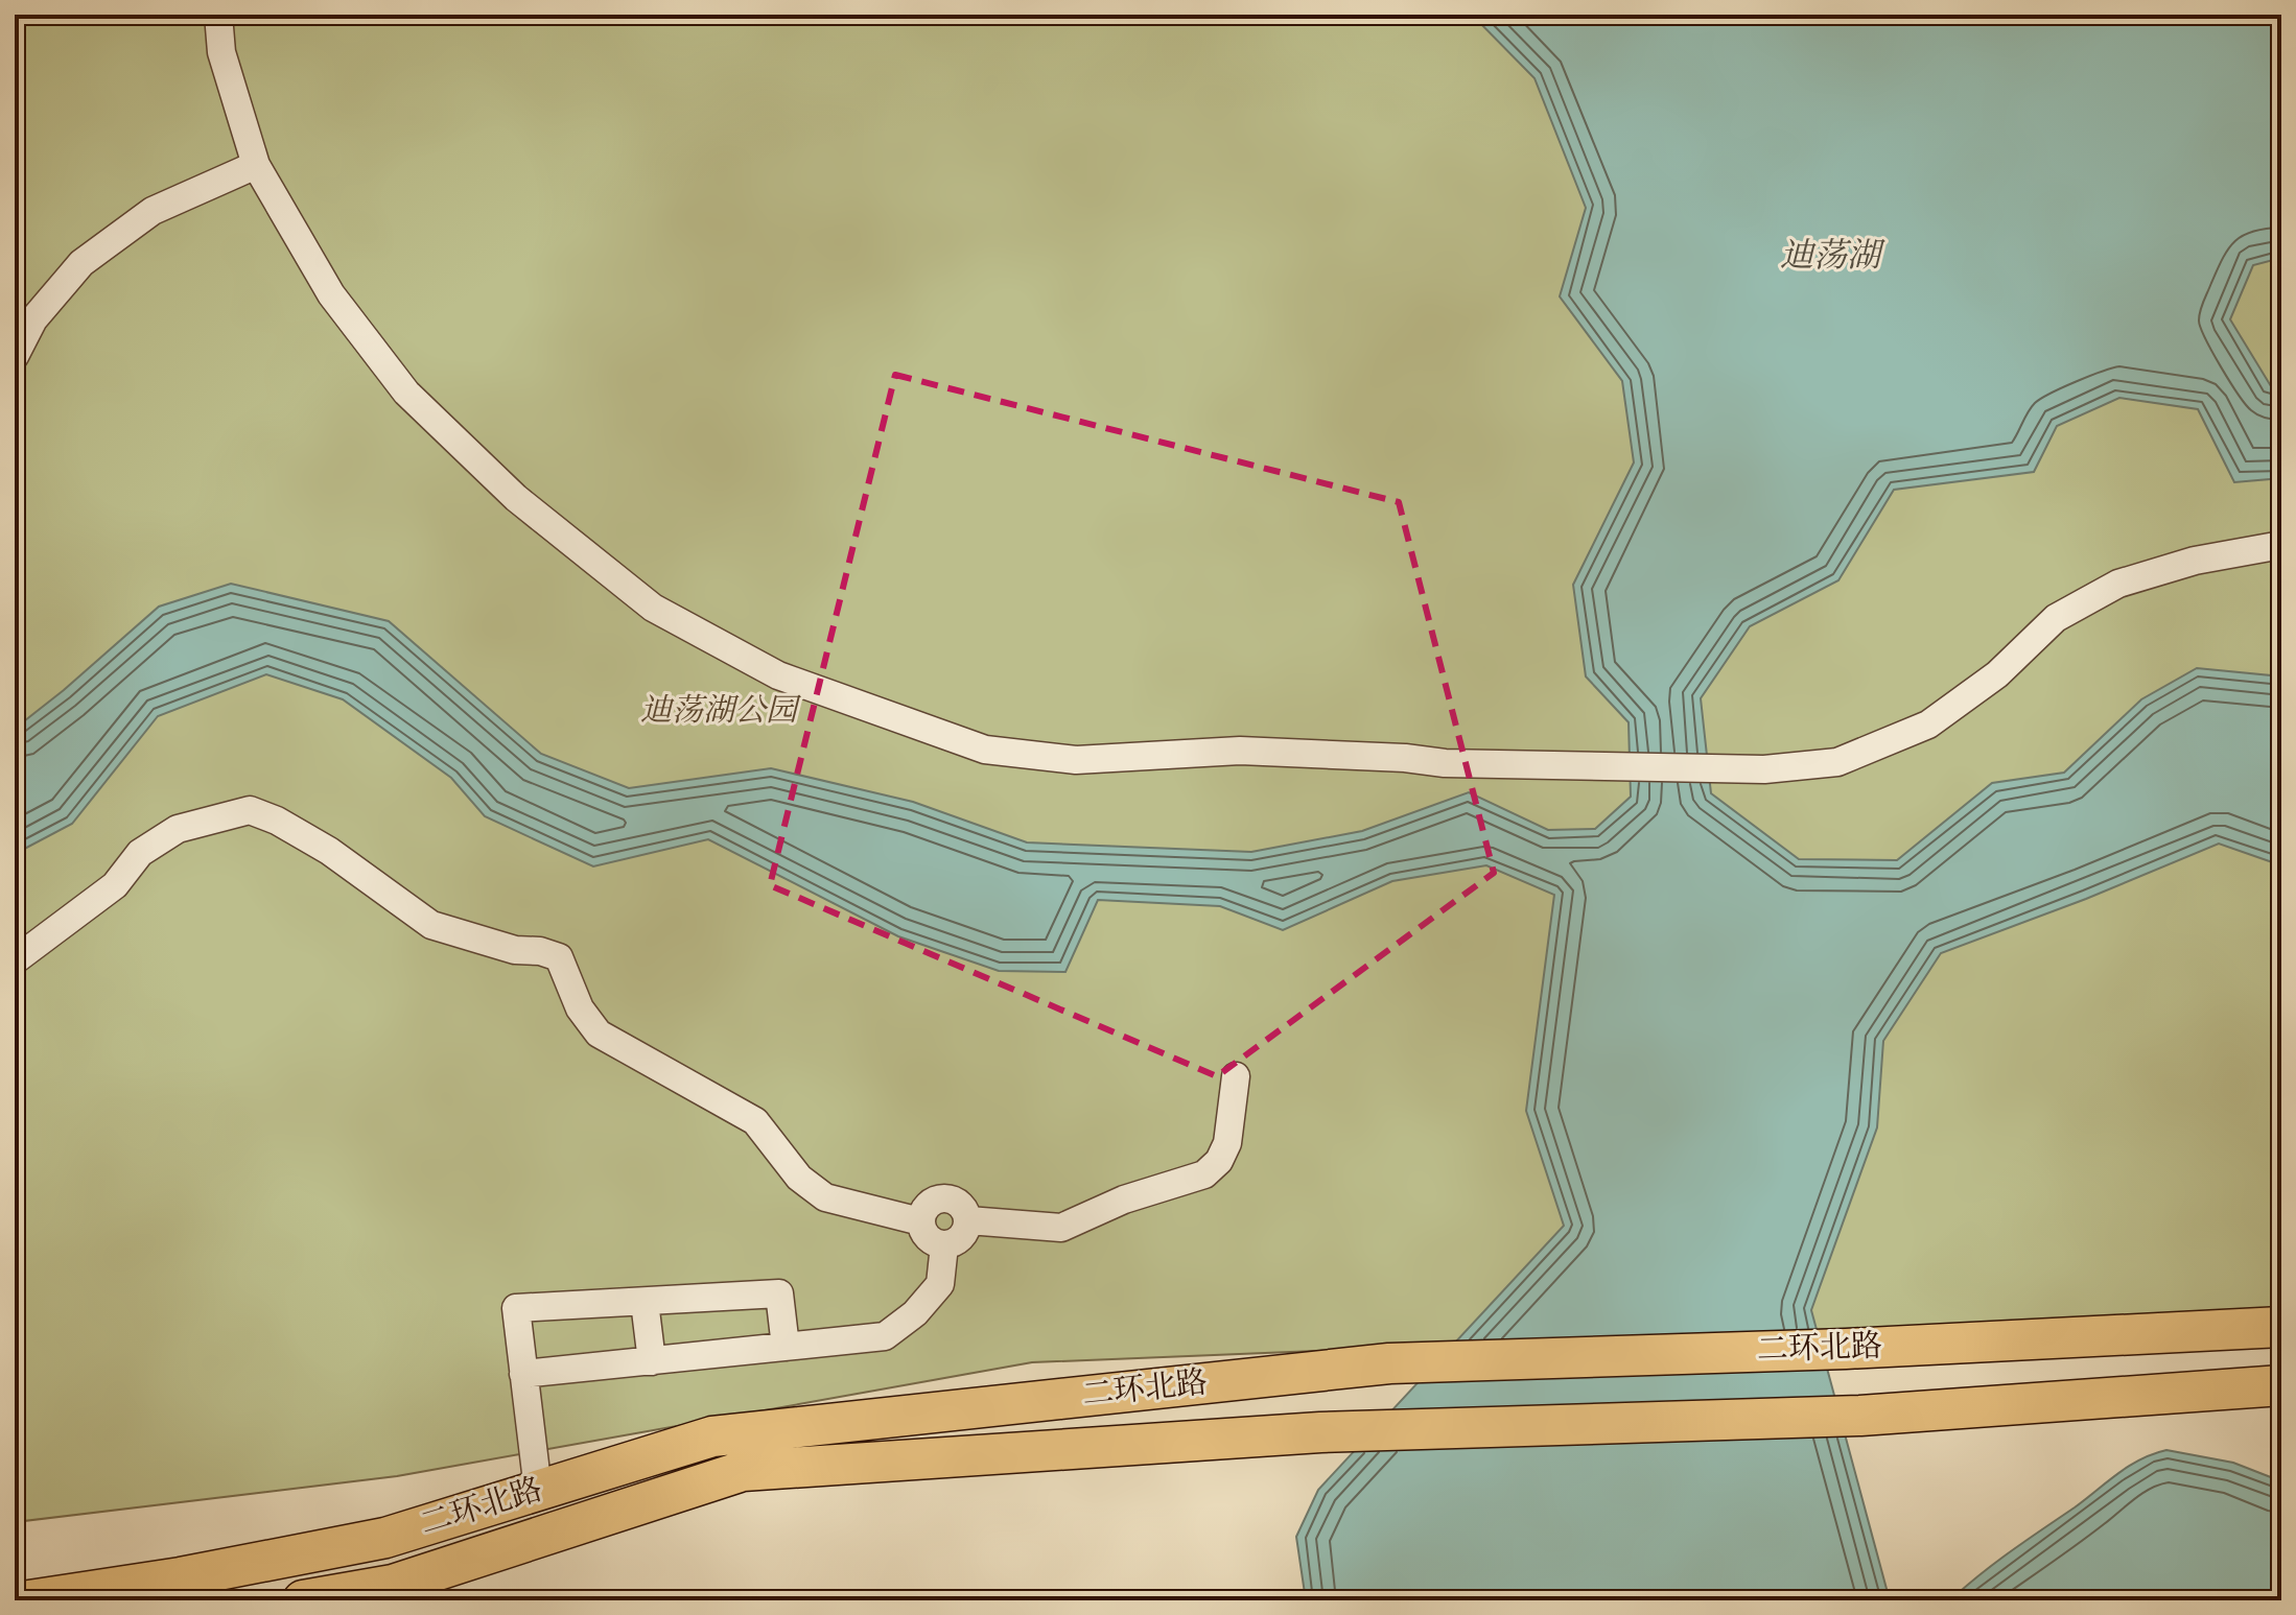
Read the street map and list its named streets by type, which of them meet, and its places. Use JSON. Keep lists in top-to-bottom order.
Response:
{
  "streets": {
    "highway": ["二环北路"]
  },
  "water": ["迪荡湖"],
  "parks": ["迪荡湖公园"]
}
